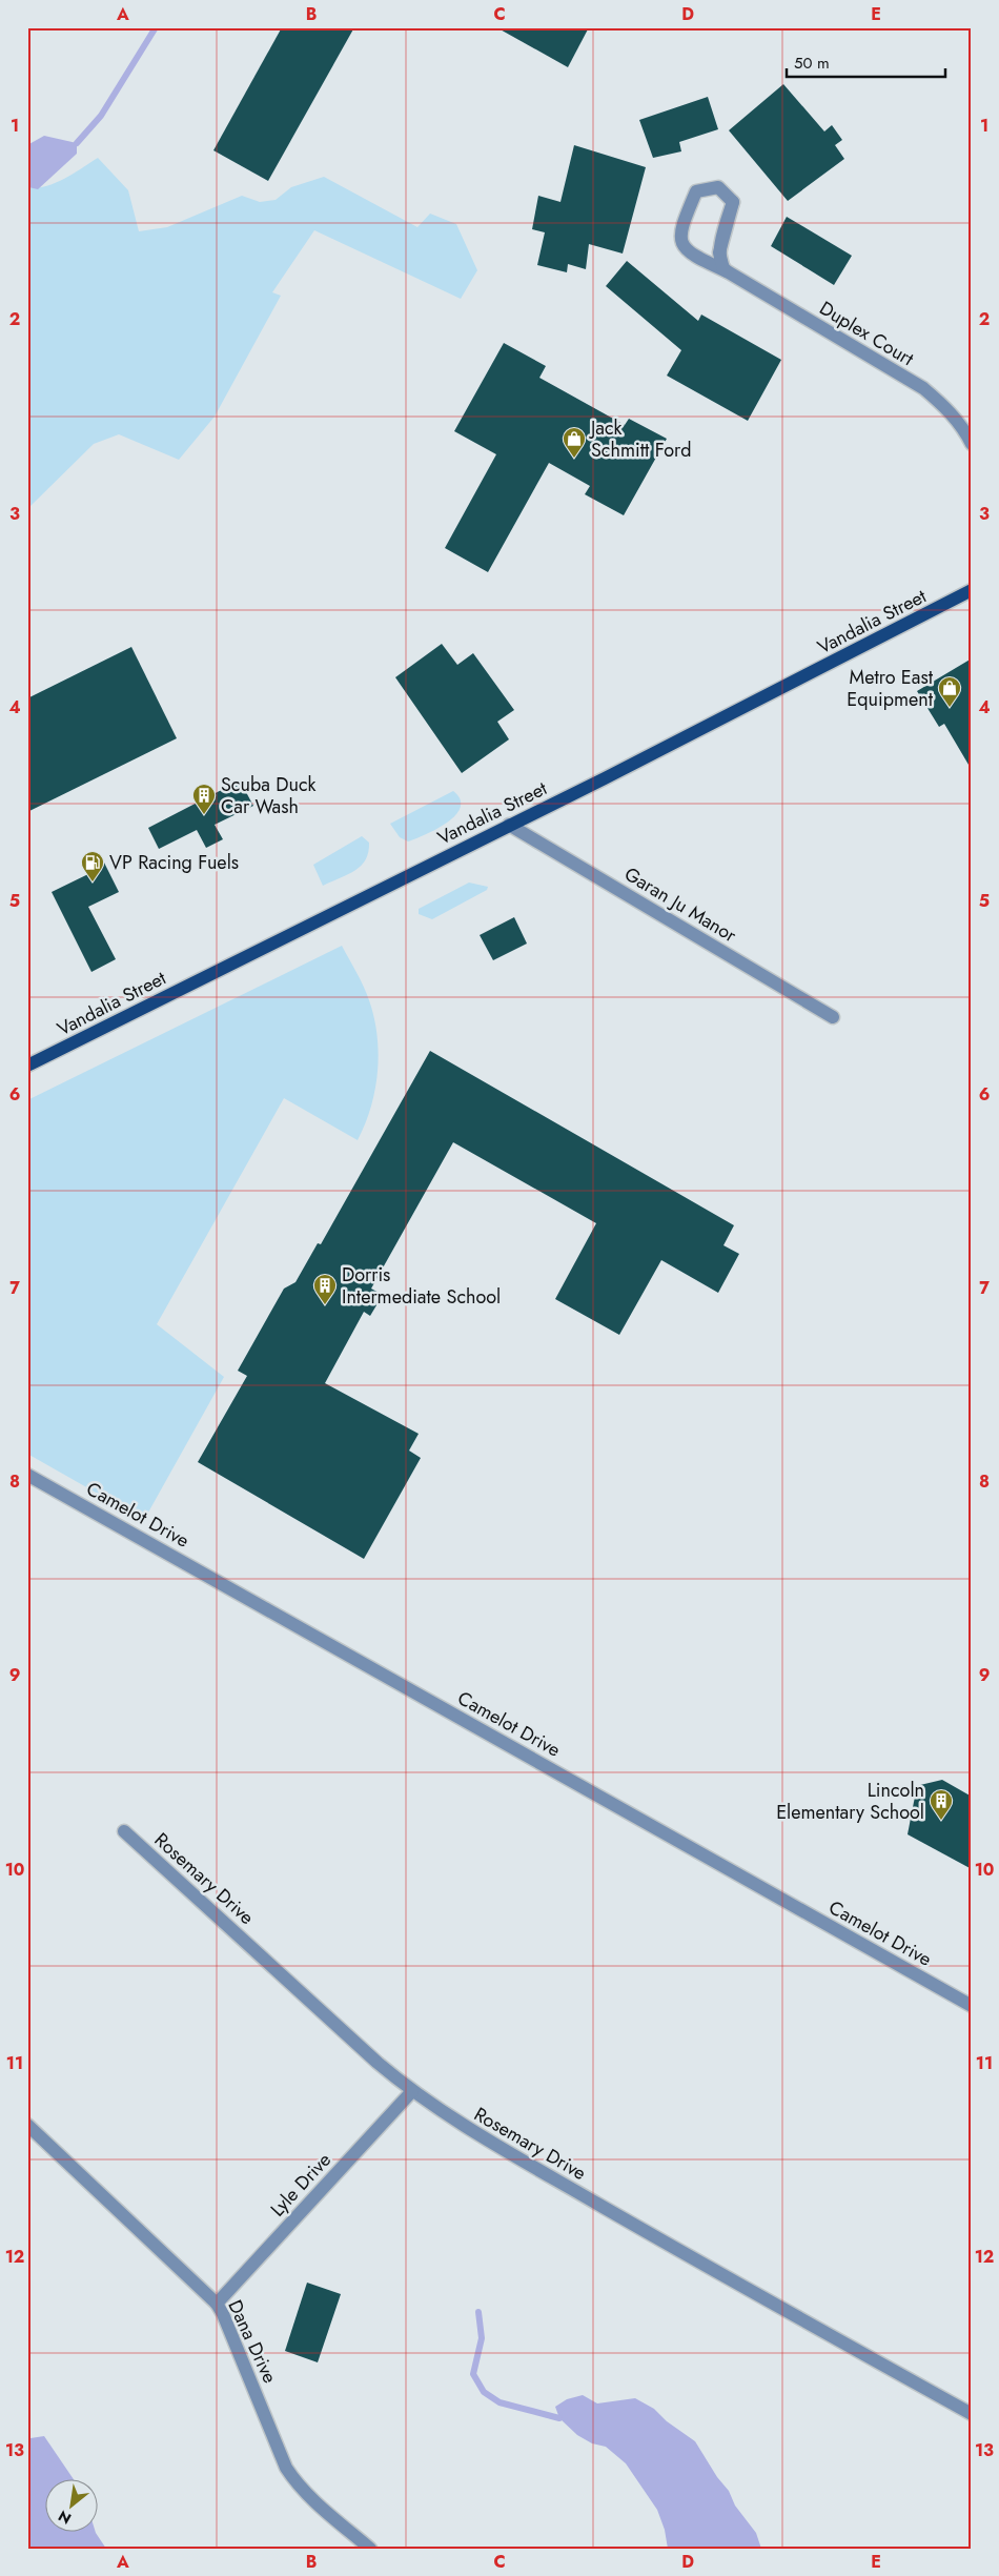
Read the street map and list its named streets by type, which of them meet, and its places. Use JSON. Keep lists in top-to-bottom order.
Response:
{
  "streets": {
    "main road": ["Vandalia Street"],
    "street": [
      "Duplex Court",
      "Garan Ju Manor",
      "Camelot Drive",
      "Rosemary Drive",
      "Lyle Drive",
      "Dana Drive"
    ]
  },
  "crossings": [
    ["Vandalia Street", "Garan Ju Manor"],
    ["Rosemary Drive", "Lyle Drive"],
    ["Lyle Drive", "Dana Drive"]
  ],
  "places": {
    "shop": ["Jack Schmitt Ford", "Metro East Equipment"],
    "building": ["Scuba Duck Car Wash", "Dorris Intermediate School", "Lincoln Elementary School"],
    "fuel station": ["VP Racing Fuels"]
  },
  "scale_bar": "50 m",
  "north": "bottom left",
  "grid": {
    "columns": [
      "A",
      "B",
      "C",
      "D",
      "E"
    ],
    "rows": [
      "1",
      "2",
      "3",
      "4",
      "5",
      "6",
      "7",
      "8",
      "9",
      "10",
      "11",
      "12",
      "13"
    ]
  }
}
